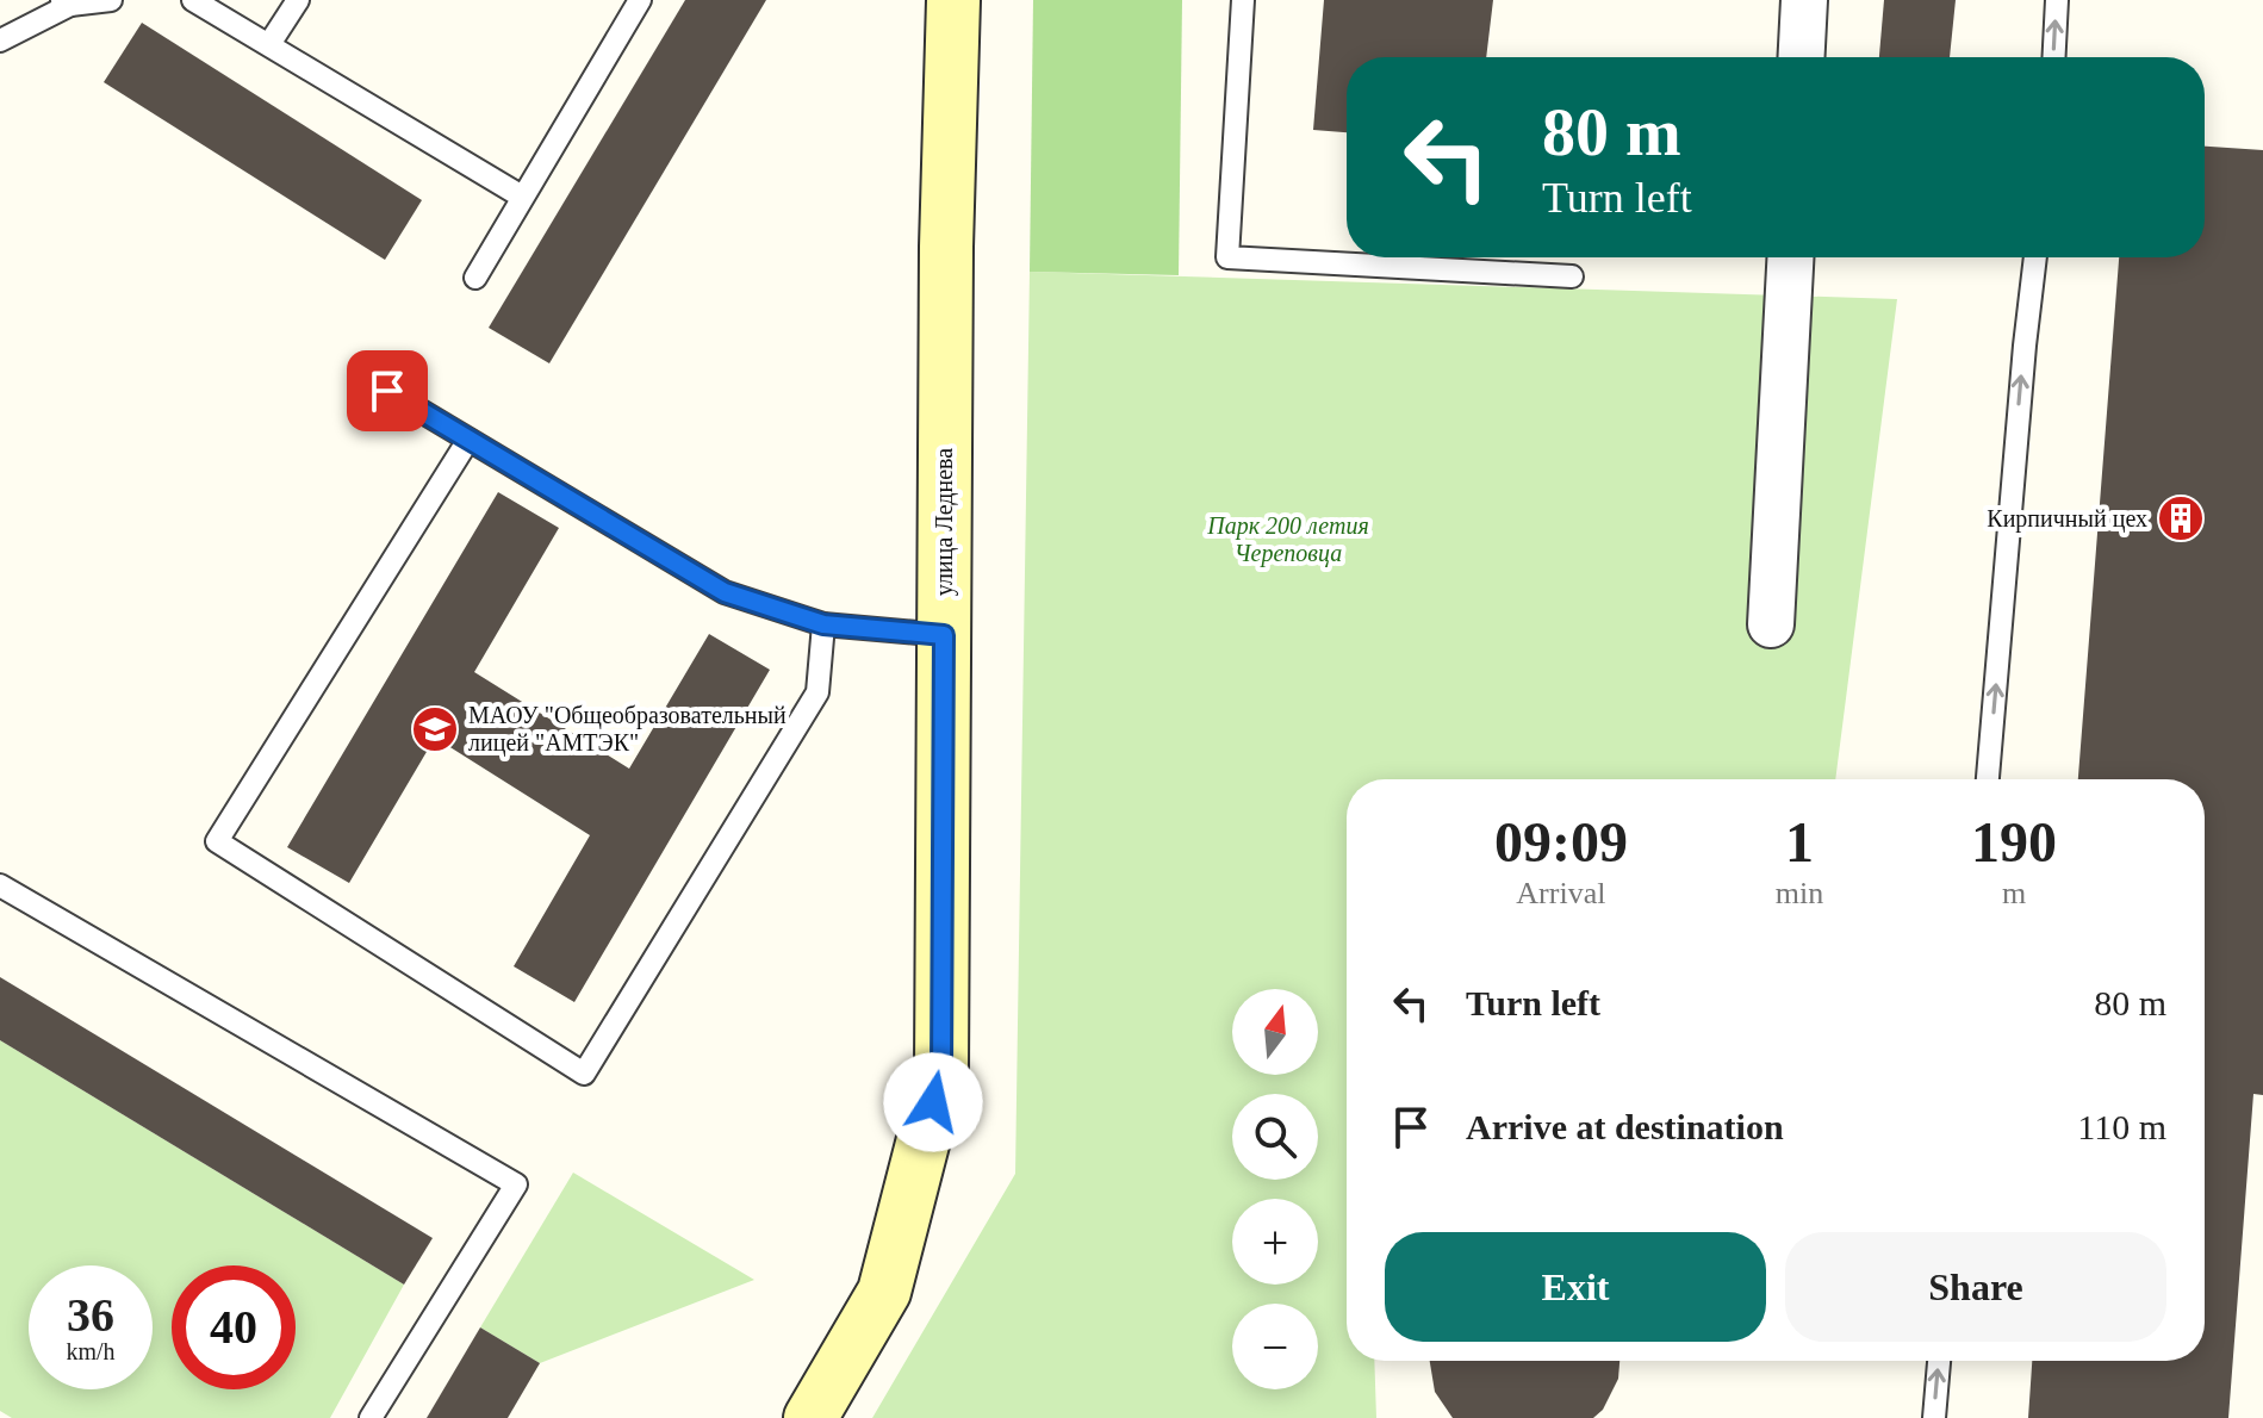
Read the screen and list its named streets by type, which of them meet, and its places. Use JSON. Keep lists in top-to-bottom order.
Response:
{
  "streets": {
    "street": ["улица Леднева"]
  },
  "parks": ["Парк 200 летия Череповца"],
  "places": {
    "building": ["Кирпичный цех"],
    "school or university": ["МАОУ \"Общеобразовательный лицей \"АМТЭК\""]
  },
  "north": "top",
  "page": {
    "turn": ["80 m", "Turn left"],
    "eta": [
      "09:09",
      "Arrival",
      "1",
      "min",
      "190",
      "m"
    ],
    "list": [
      {
        "name": "Turn left",
        "value": "80 m"
      },
      {
        "name": "Arrive at destination",
        "value": "110 m"
      }
    ],
    "map_buttons": ["+", "−"],
    "buttons": ["Exit", "Share"],
    "speed": "36 km/h",
    "limit": "40"
  }
}
